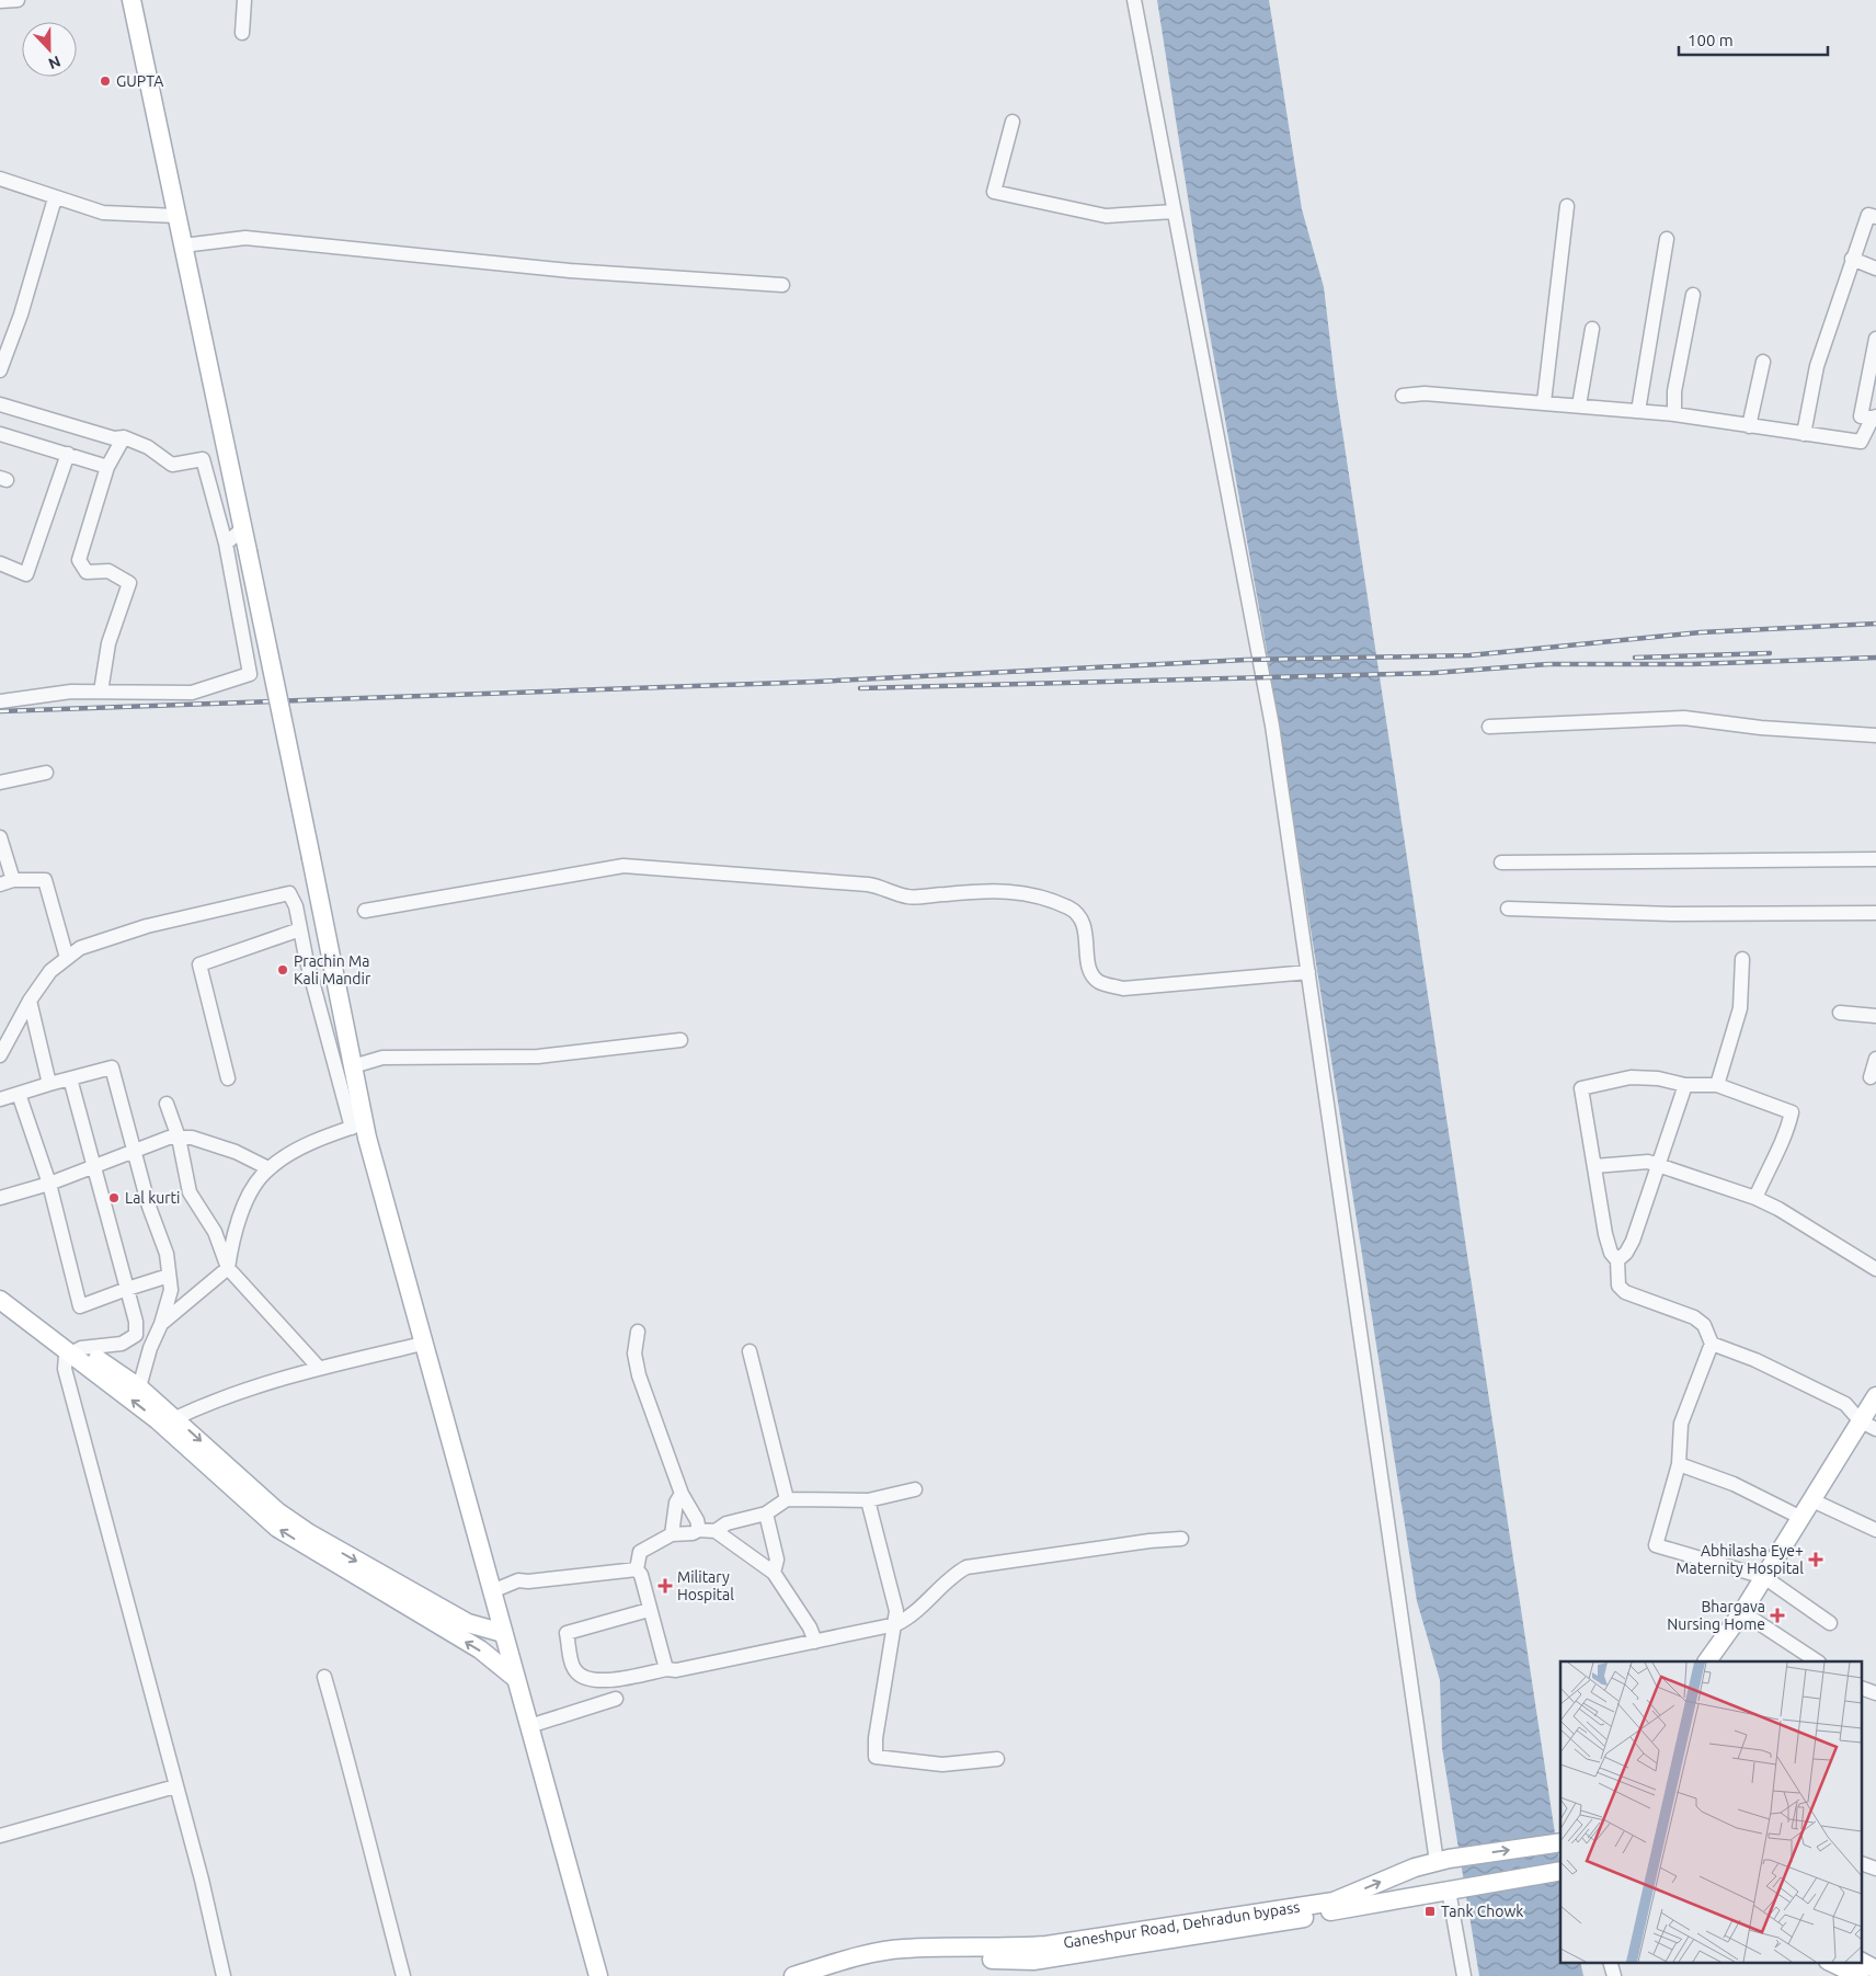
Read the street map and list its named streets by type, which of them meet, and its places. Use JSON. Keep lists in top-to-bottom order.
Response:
{
  "streets": {
    "main road": ["Ganeshpur Road, Dehradun bypass"]
  },
  "places": {
    "other": ["GUPTA", "Prachin Ma Kali Mandir", "Lal kurti"],
    "health": ["Abhilasha Eye+ Maternity Hospital", "Military Hospital", "Bhargava Nursing Home"],
    "transit": ["Tank Chowk"]
  },
  "scale_bar": "100 m",
  "north": "bottom"
}
